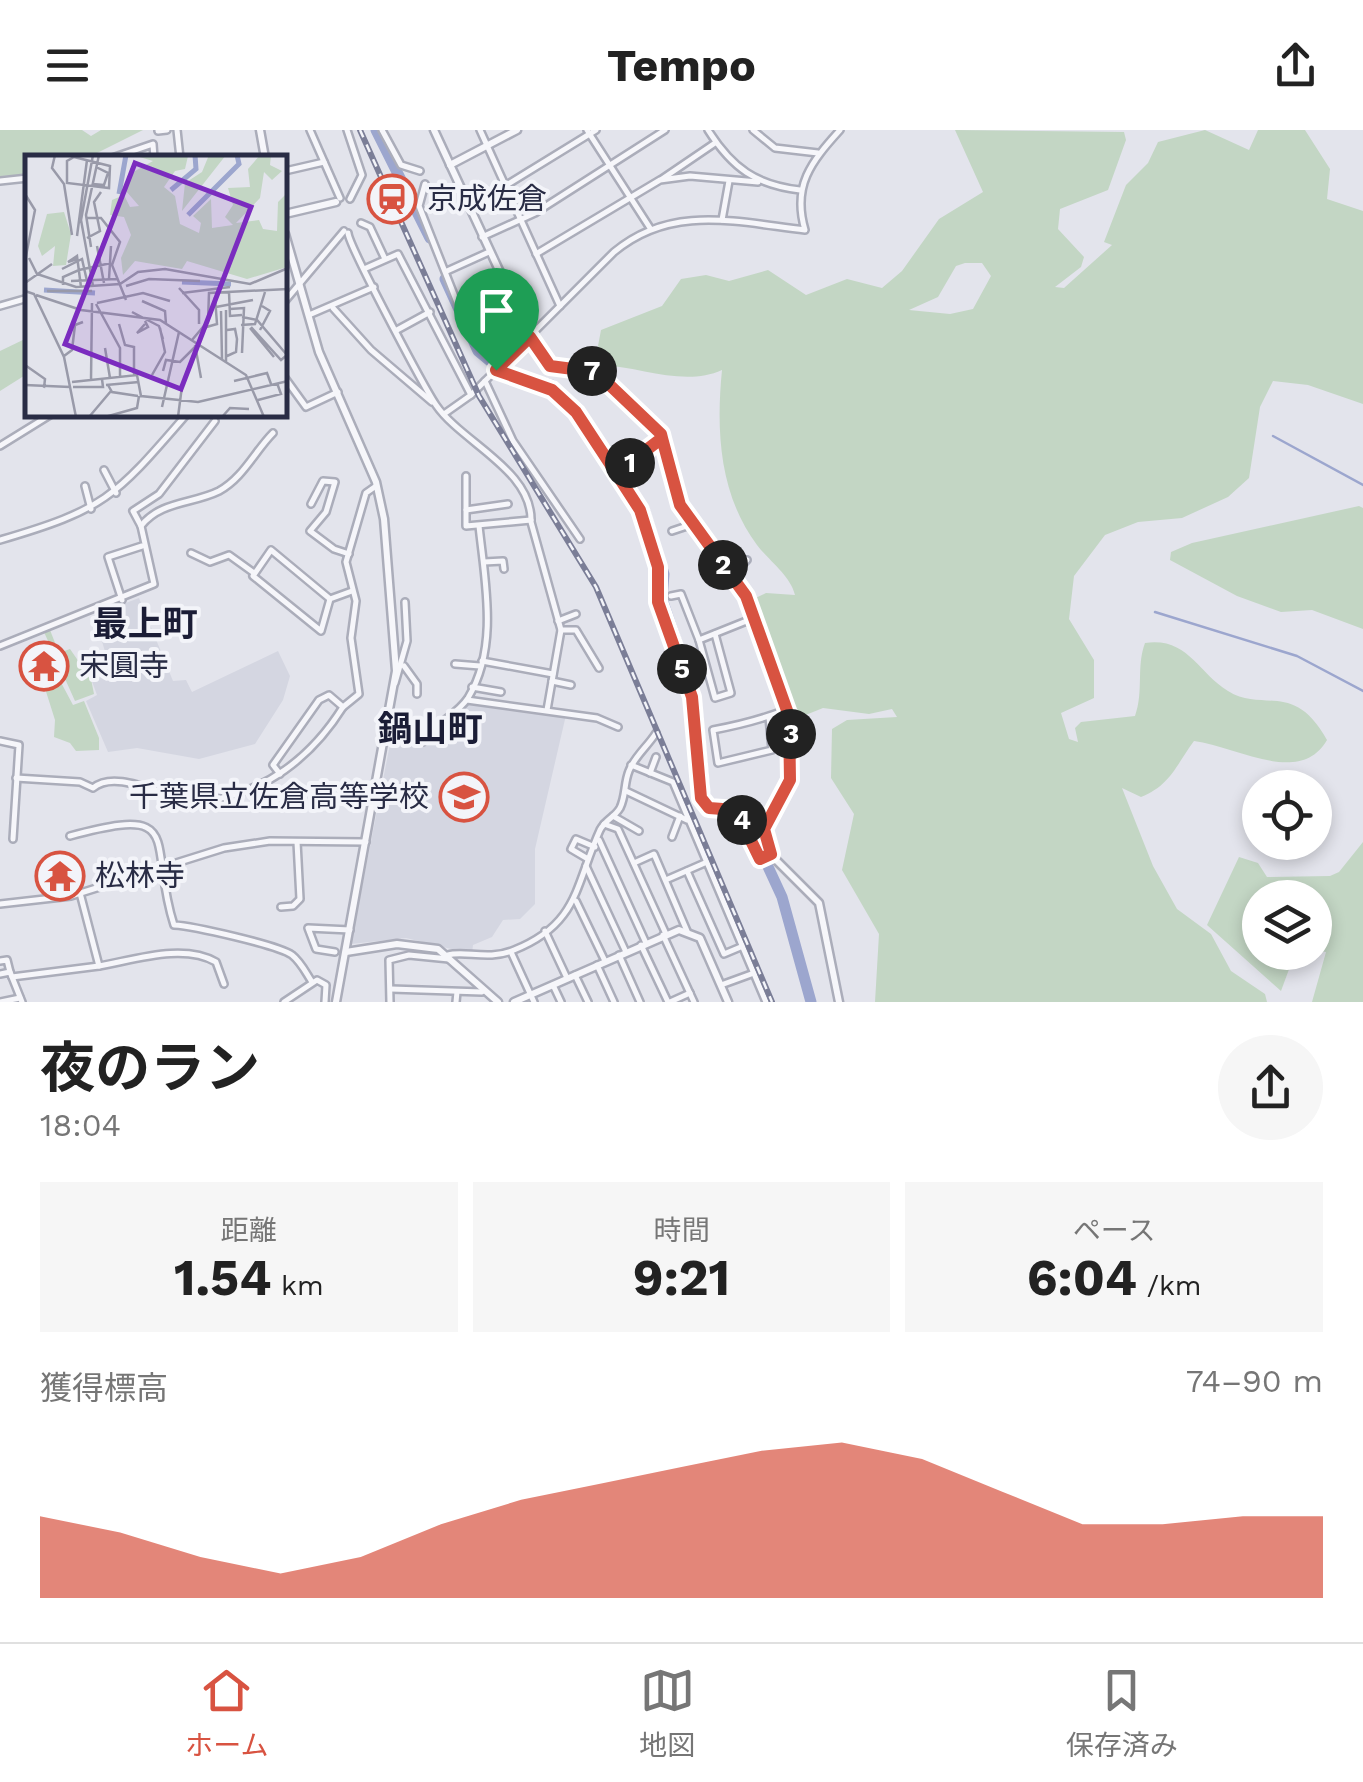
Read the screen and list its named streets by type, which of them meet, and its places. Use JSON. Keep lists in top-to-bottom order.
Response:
{
  "districts": ["最上町", "鍋山町"],
  "places": {
    "station": ["京成佐倉"],
    "temple": ["宋圓寺", "松林寺"],
    "school or university": ["千葉県立佐倉高等学校"]
  },
  "page": {
    "header": "Tempo",
    "pins": [
      "7",
      "1",
      "2",
      "5",
      "3",
      "4"
    ],
    "heading": ["夜のラン", "18:04"],
    "stats": [
      ["距離", "1.54 km"],
      ["時間", "9:21"],
      ["ペース", "6:04 /km"]
    ],
    "chart": ["獲得標高", "74–90 m"],
    "tabs": ["ホーム", "地図", "保存済み"]
  }
}
